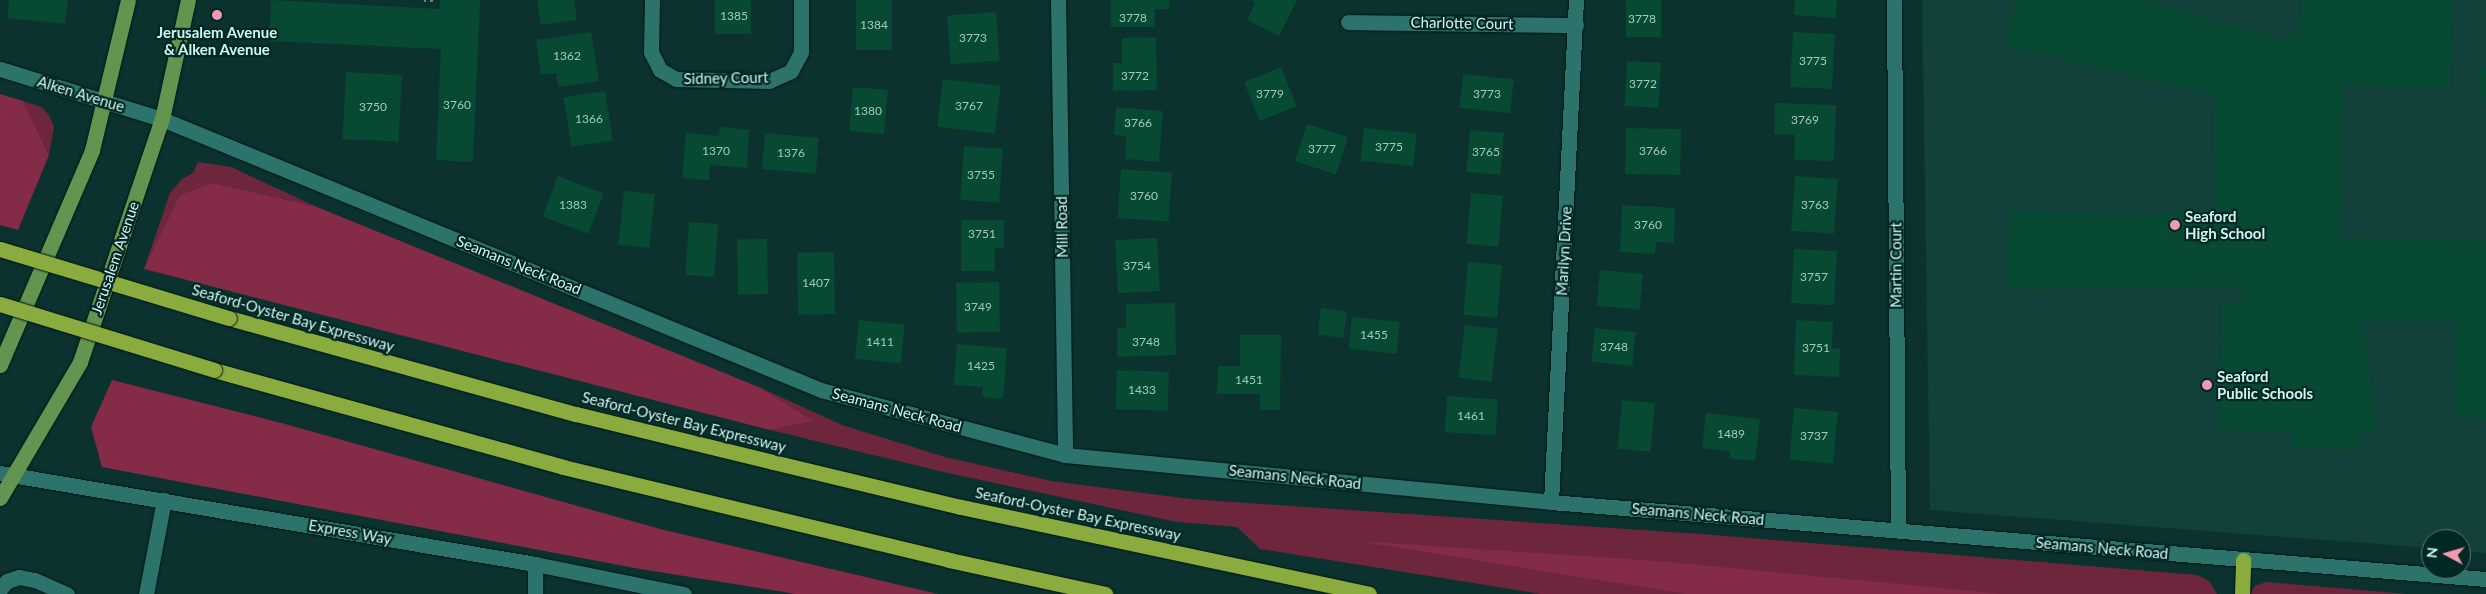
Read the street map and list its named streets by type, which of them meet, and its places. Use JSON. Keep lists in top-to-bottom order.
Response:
{
  "streets": {
    "highway": ["Seaford-Oyster Bay Expressway"],
    "main road": ["Jerusalem Avenue"],
    "street": [
      "Charlotte Court",
      "Sidney Court",
      "Alken Avenue",
      "Mill Road",
      "Marilyn Drive",
      "Seamans Neck Road",
      "Martin Court",
      "Express Way"
    ]
  },
  "crossings": [
    ["Charlotte Court", "Marilyn Drive"],
    ["Alken Avenue", "Jerusalem Avenue"],
    ["Alken Avenue", "Seamans Neck Road"],
    ["Mill Road", "Seamans Neck Road"],
    ["Marilyn Drive", "Seamans Neck Road"],
    ["Jerusalem Avenue", "Seamans Neck Road"],
    ["Jerusalem Avenue", "Express Way"],
    ["Seamans Neck Road", "Martin Court"]
  ],
  "places": ["Jerusalem Avenue & Alken Avenue", "Seaford High School", "Seaford Public Schools"],
  "house_numbers": [
    "1385",
    "3778",
    "3778",
    "1384",
    "3773",
    "1362",
    "3775",
    "3772",
    "3772",
    "3779",
    "3773",
    "3760",
    "3767",
    "3750",
    "1380",
    "1366",
    "3769",
    "3766",
    "3775",
    "3777",
    "1370",
    "3766",
    "3765",
    "1376",
    "3755",
    "3760",
    "1383",
    "3763",
    "3760",
    "3751",
    "3754",
    "3757",
    "1407",
    "3749",
    "1455",
    "1411",
    "3748",
    "3748",
    "3751",
    "1425",
    "1451",
    "1433",
    "1461",
    "1489",
    "3737"
  ],
  "north": "left"
}
